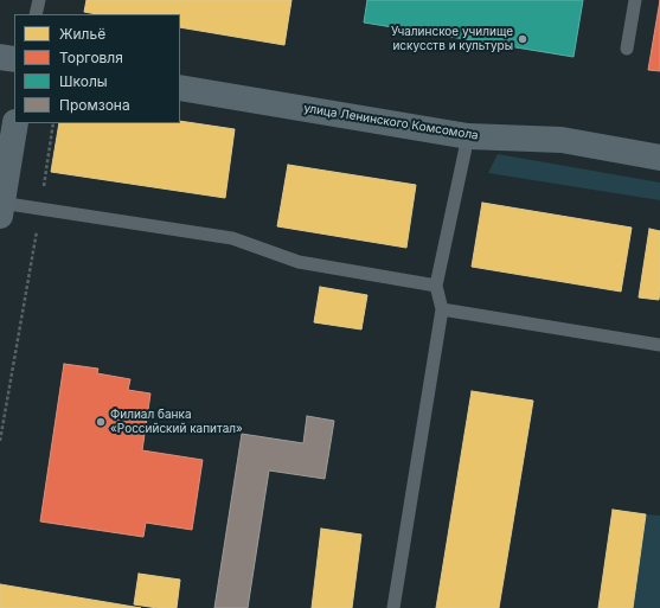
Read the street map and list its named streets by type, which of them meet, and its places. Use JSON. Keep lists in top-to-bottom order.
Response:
{
  "streets": {
    "street": ["улица Ленинского Комсомола"]
  },
  "places": ["Учалинское училище искусств и культуры", "Филиал банка «Российский капитал»"],
  "legend": [
    "Жильё",
    "Торговля",
    "Школы",
    "Промзона"
  ]
}
